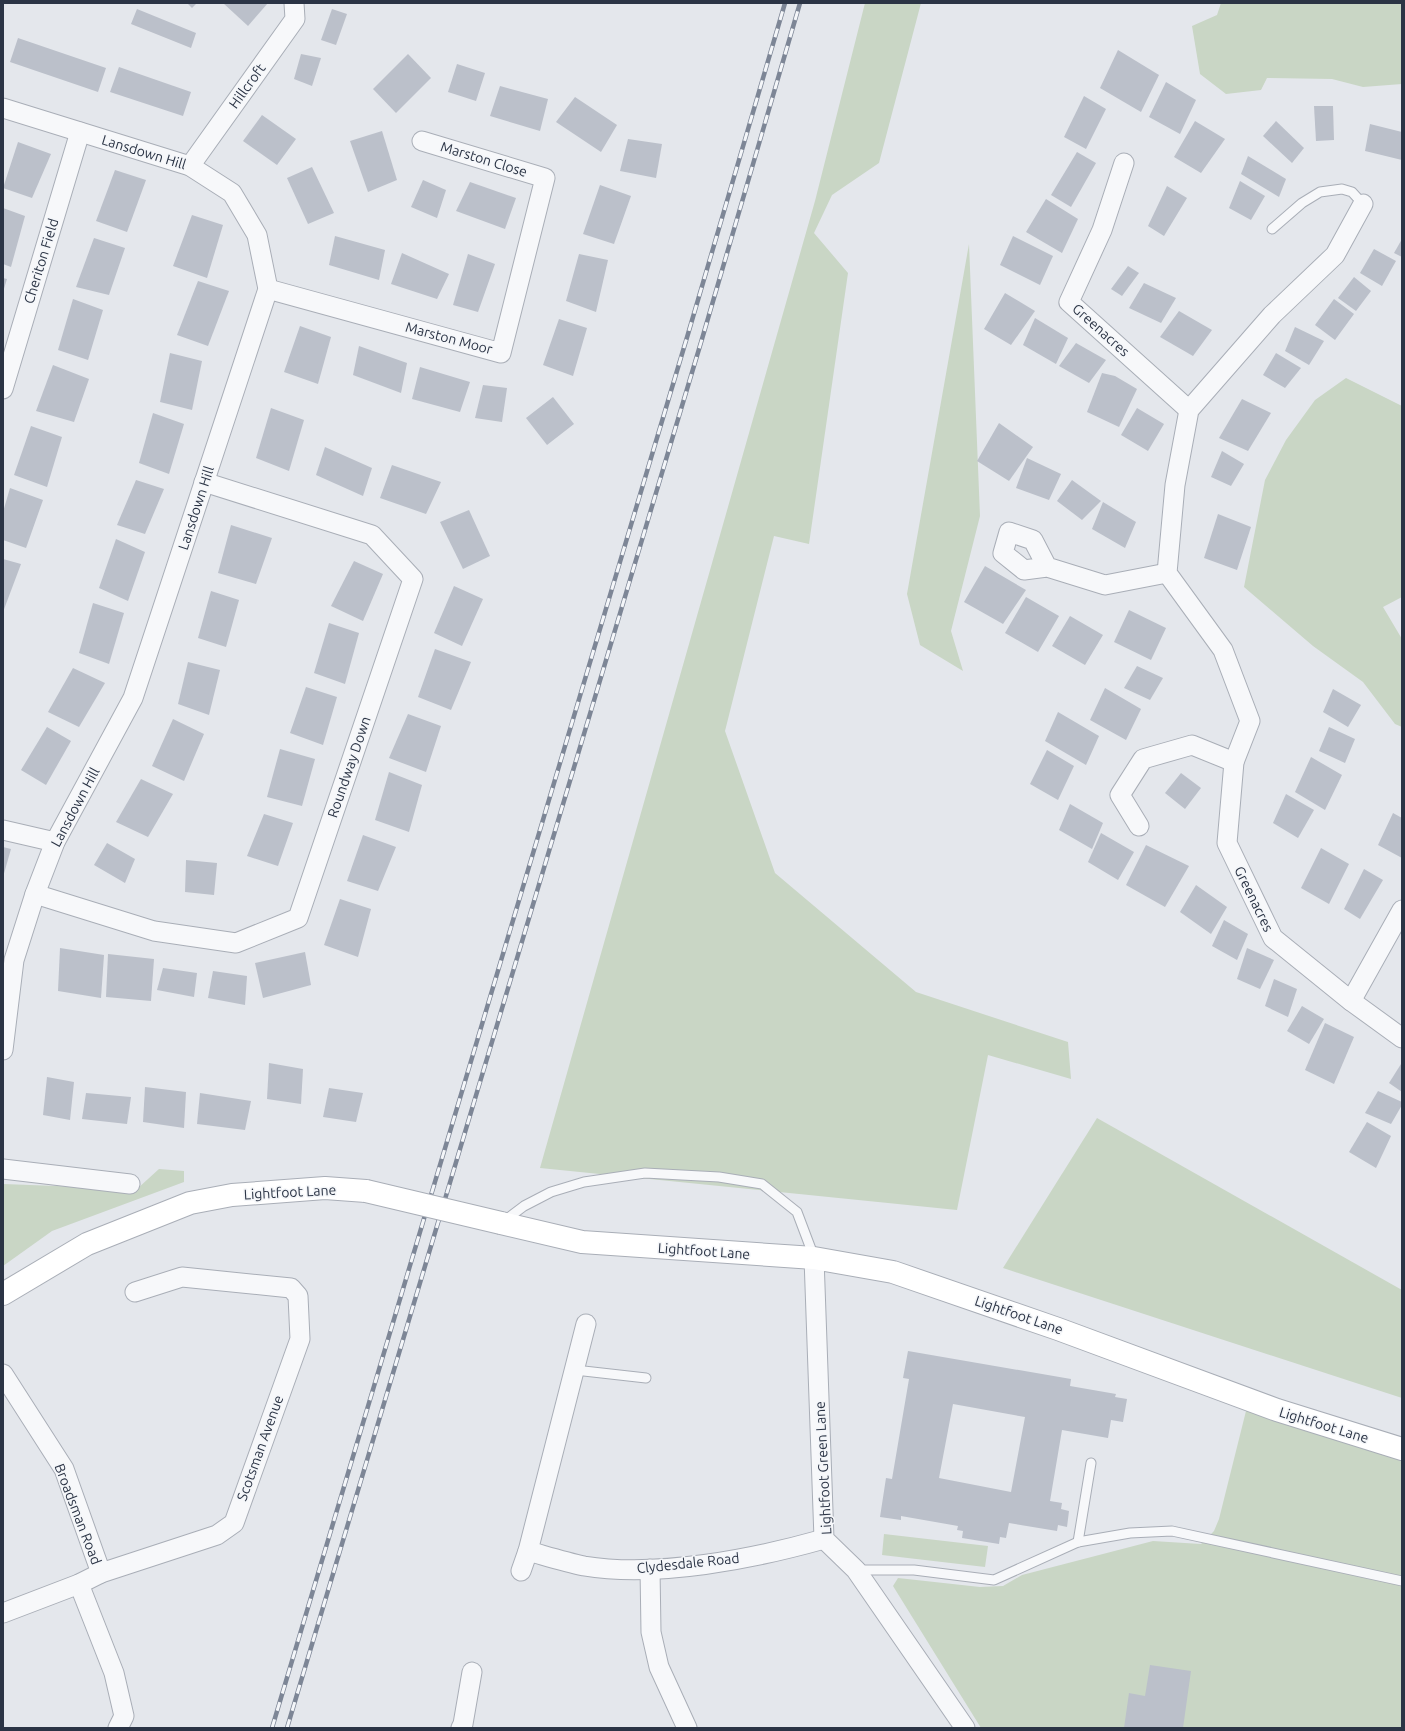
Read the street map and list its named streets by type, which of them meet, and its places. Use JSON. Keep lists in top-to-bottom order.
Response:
{
  "streets": {
    "main road": ["Lightfoot Lane"],
    "street": [
      "Hillcroft",
      "Lansdown Hill",
      "Marston Close",
      "Cheriton Field",
      "Greenacres",
      "Marston Moor",
      "Roundway Down",
      "Scotsman Avenue",
      "Lightfoot Green Lane",
      "Broadsman Road",
      "Clydesdale Road"
    ]
  },
  "crossings": [
    ["Hillcroft", "Lansdown Hill"],
    ["Lansdown Hill", "Cheriton Field"],
    ["Lansdown Hill", "Marston Moor"],
    ["Lansdown Hill", "Roundway Down"],
    ["Marston Close", "Marston Moor"],
    ["Lightfoot Lane", "Lightfoot Green Lane"],
    ["Scotsman Avenue", "Broadsman Road"],
    ["Lightfoot Green Lane", "Clydesdale Road"]
  ]
}
